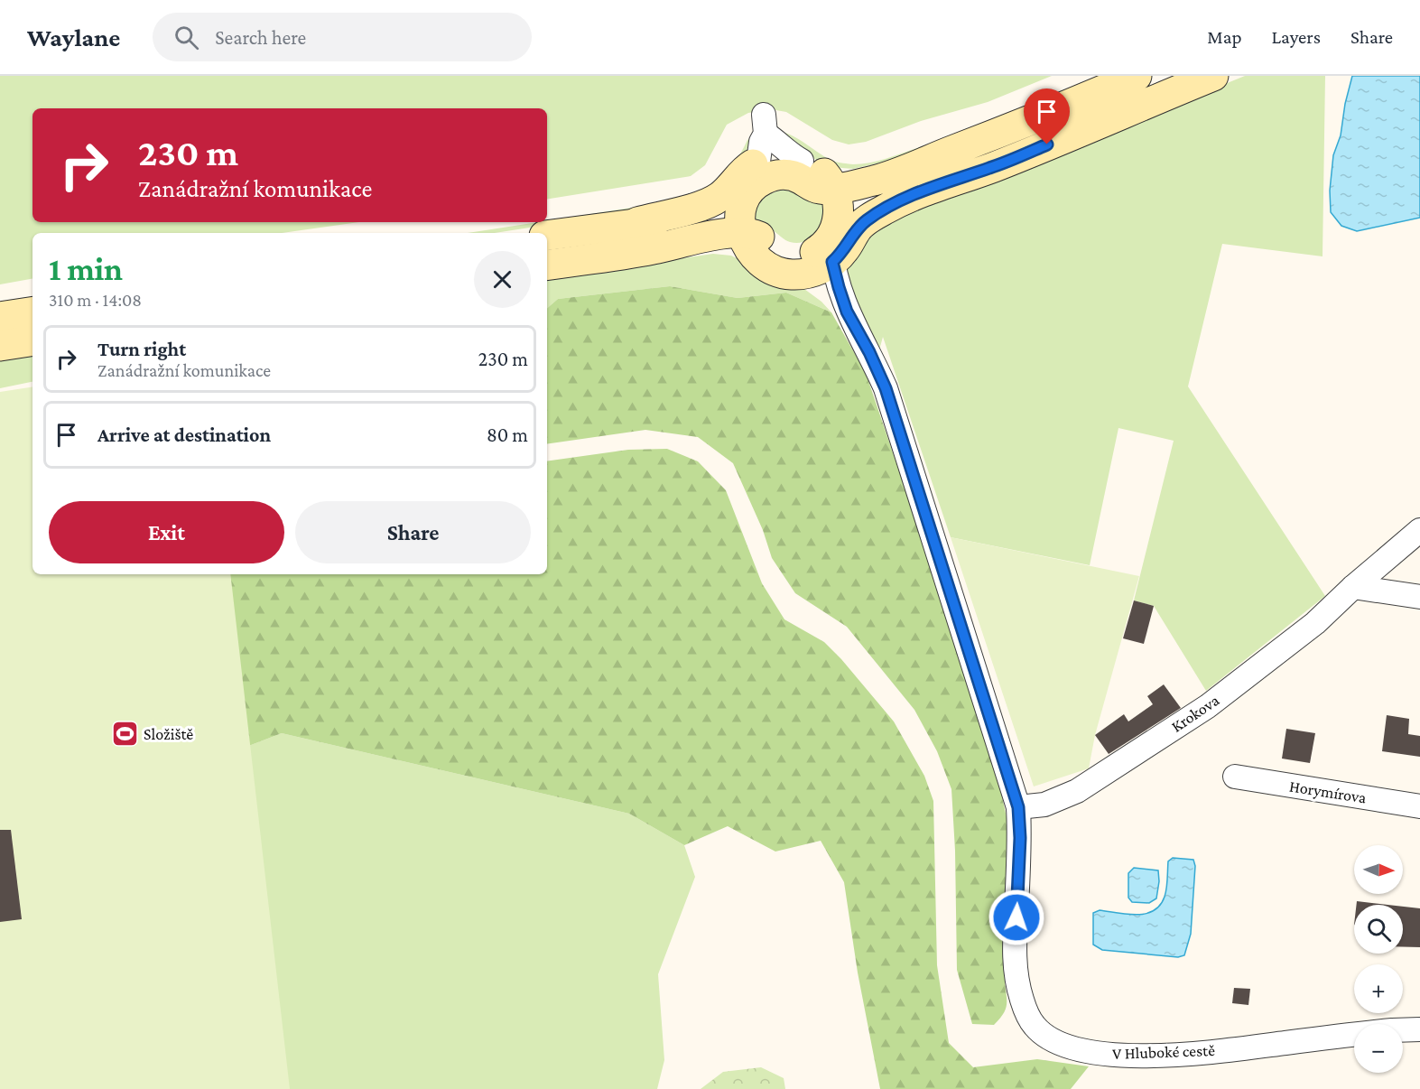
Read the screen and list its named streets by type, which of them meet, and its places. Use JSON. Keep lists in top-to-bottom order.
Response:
{
  "streets": {
    "street": ["Krokova", "Horymírova", "V Hluboké cestě"]
  },
  "crossings": [
    ["Krokova", "V Hluboké cestě"]
  ],
  "places": {
    "sports": ["Složiště"]
  },
  "north": "right",
  "page": {
    "header": "Waylane",
    "search": "Search here",
    "nav": ["Map", "Layers", "Share"],
    "turn": ["230 m", "Zanádražní komunikace"],
    "heading": ["1 min", "310 m · 14:08"],
    "list": [
      {
        "name": "Turn right",
        "note": "Zanádražní komunikace",
        "value": "230 m"
      },
      {
        "name": "Arrive at destination",
        "value": "80 m"
      }
    ],
    "buttons": ["Exit", "Share"],
    "map_buttons": ["+", "−"]
  }
}
